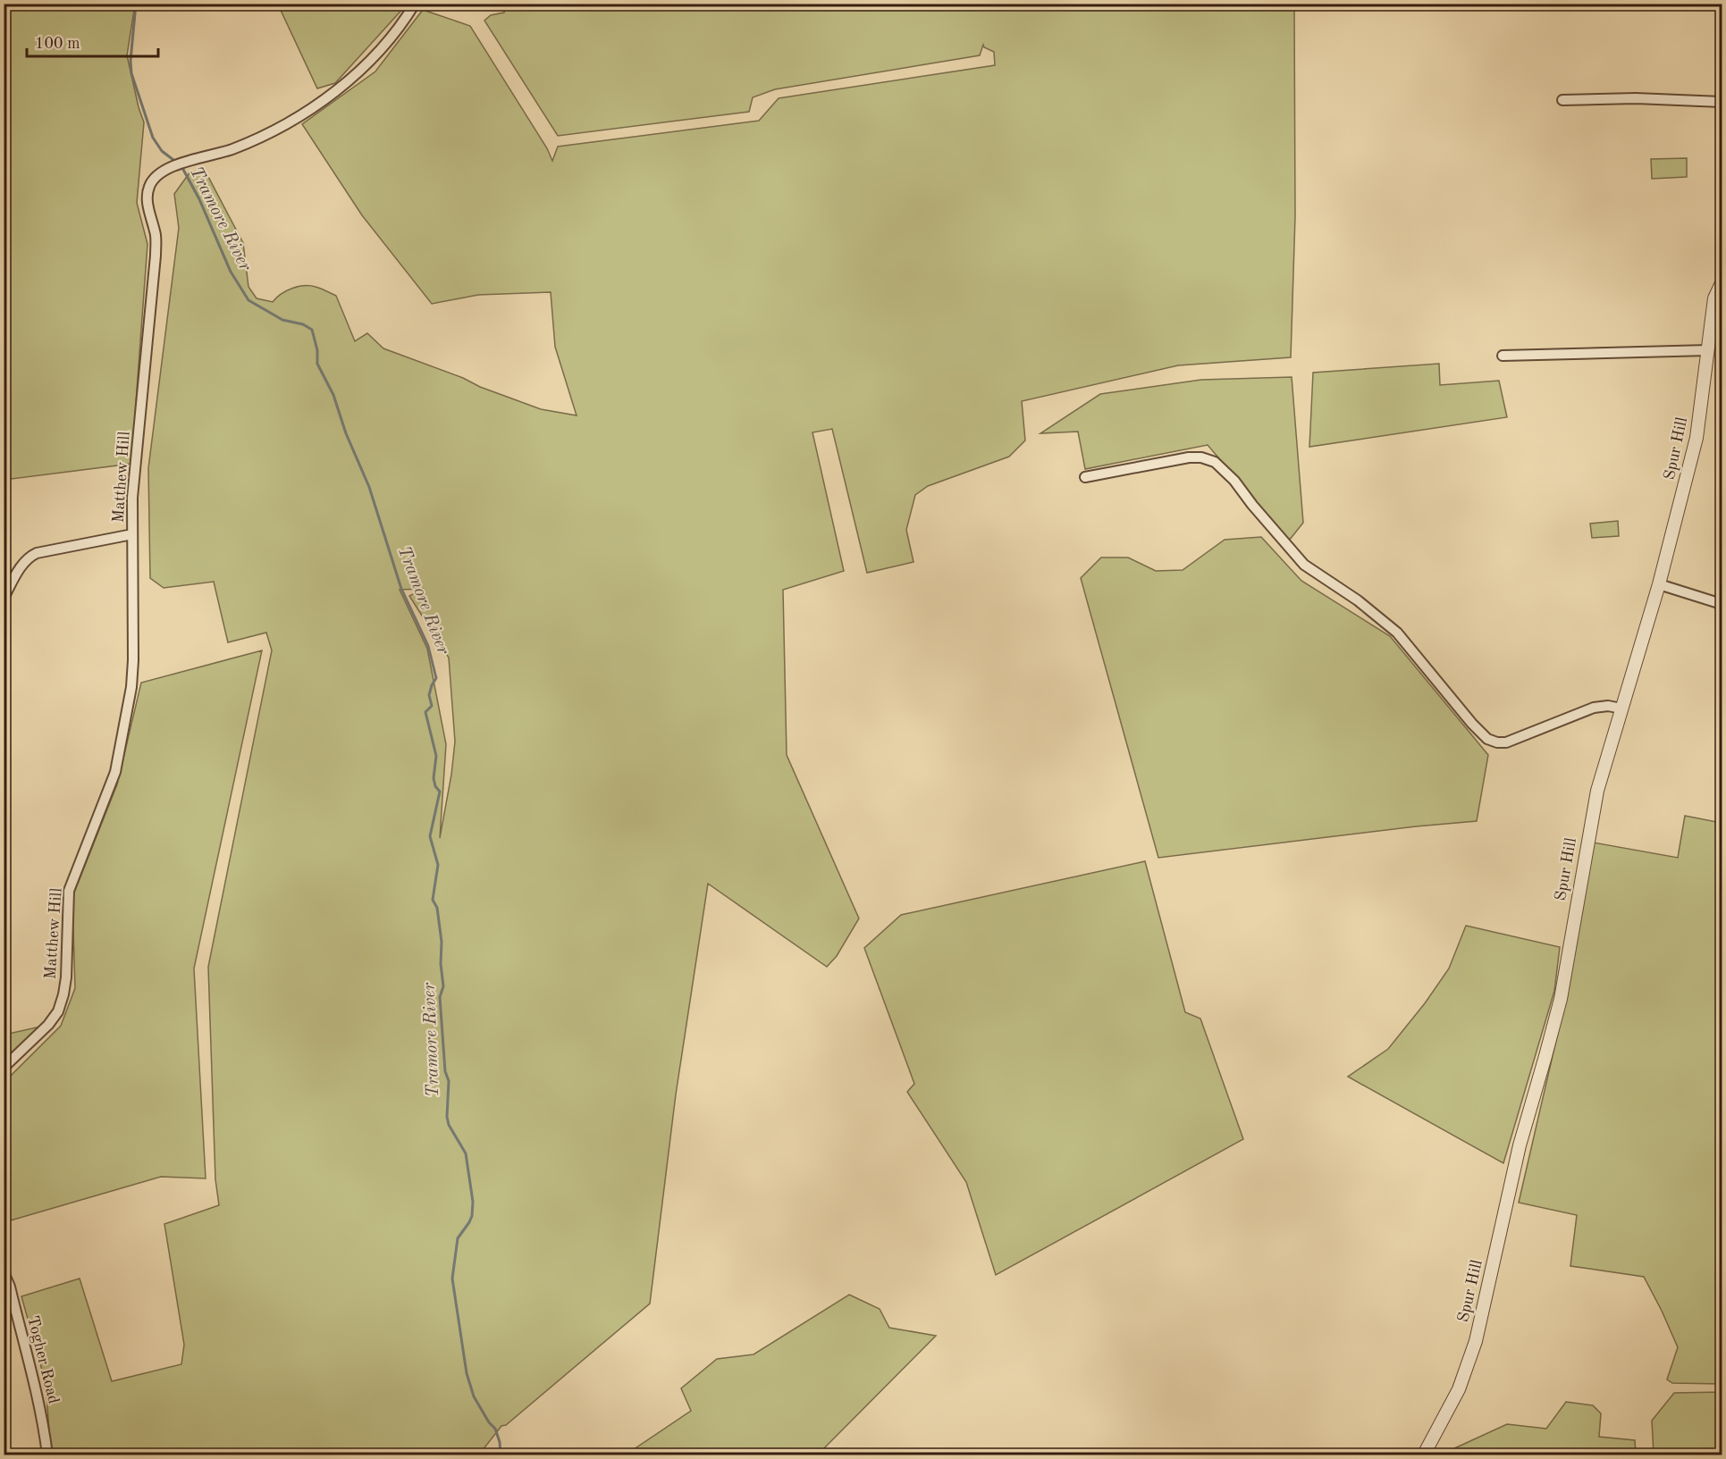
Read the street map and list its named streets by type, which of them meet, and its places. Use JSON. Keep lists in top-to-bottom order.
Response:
{
  "streets": {
    "street": ["Spur Hill", "Matthew Hill", "Togher Road"]
  },
  "water": ["Tramore River"],
  "scale_bar": "100 m"
}
